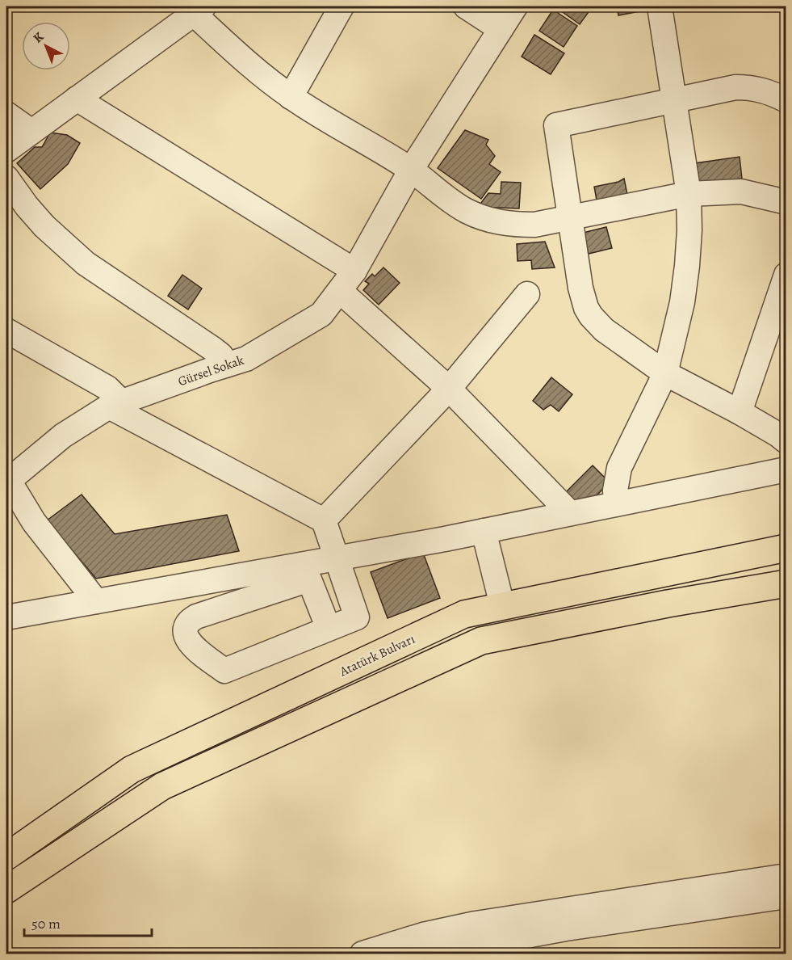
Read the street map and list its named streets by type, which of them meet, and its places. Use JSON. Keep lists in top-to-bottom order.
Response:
{
  "streets": {
    "main road": ["Atatürk Bulvarı"],
    "street": ["Gürsel Sokak"]
  },
  "scale_bar": "50 m",
  "north": "top left"
}
